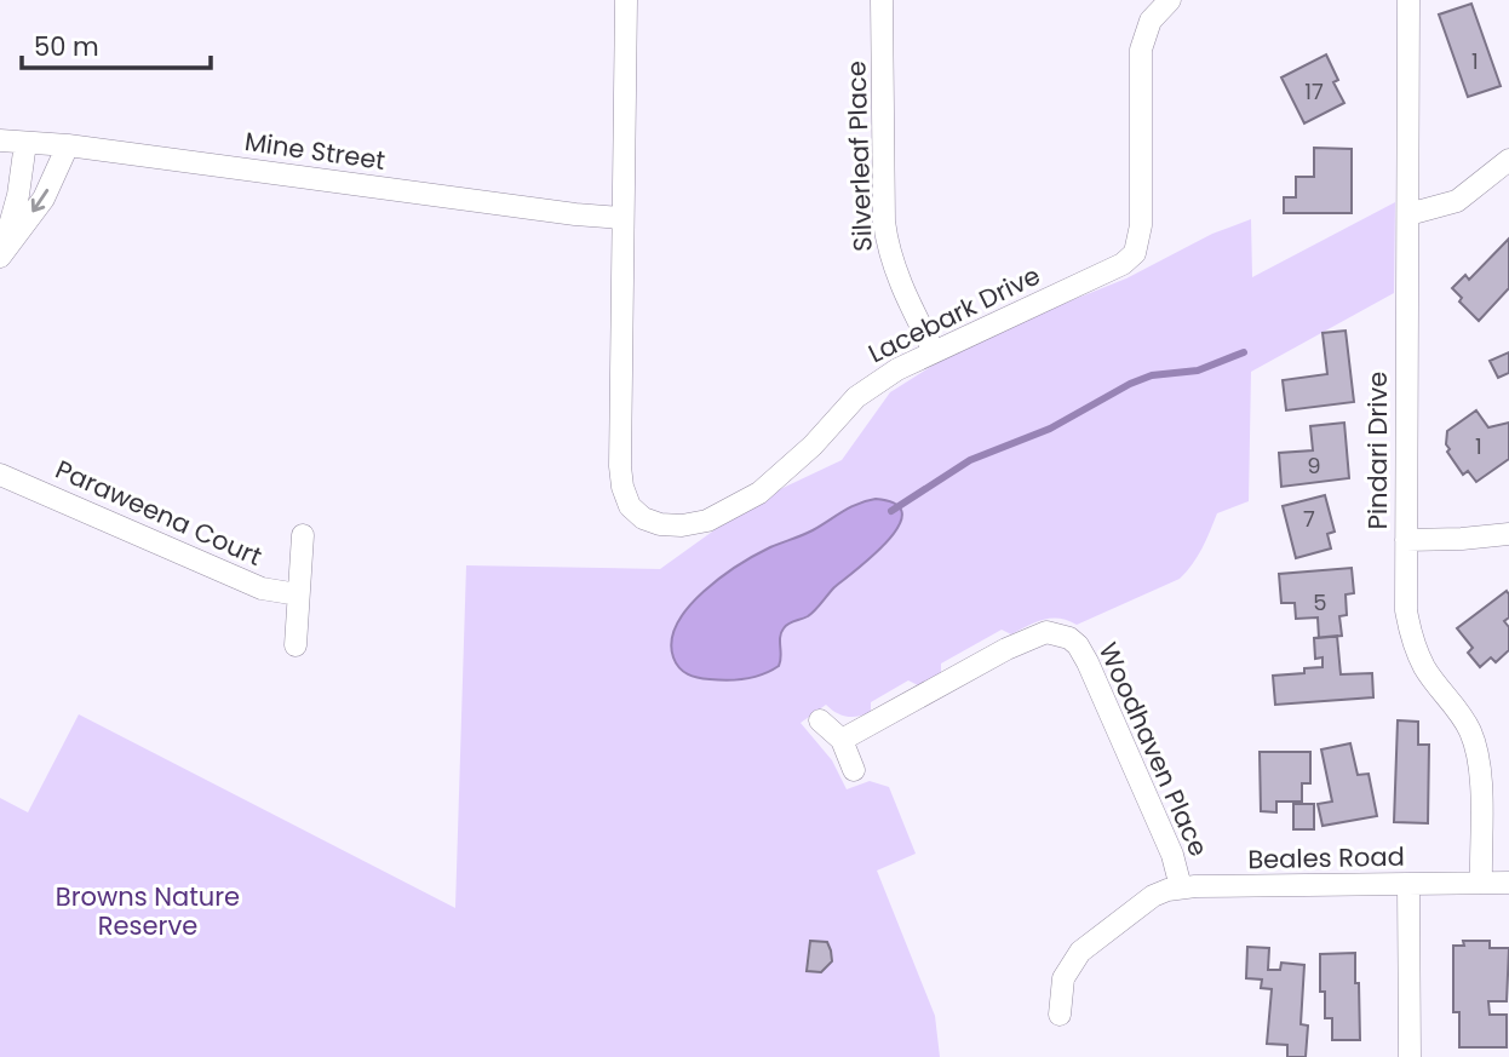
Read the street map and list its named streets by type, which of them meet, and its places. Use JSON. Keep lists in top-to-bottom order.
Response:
{
  "streets": {
    "street": [
      "Mine Street",
      "Silverleaf Place",
      "Lacebark Drive",
      "Pindari Drive",
      "Paraweena Court",
      "Woodhaven Place",
      "Beales Road"
    ]
  },
  "crossings": [
    ["Mine Street", "Lacebark Drive"],
    ["Silverleaf Place", "Lacebark Drive"],
    ["Pindari Drive", "Beales Road"],
    ["Woodhaven Place", "Beales Road"]
  ],
  "parks": ["Browns Nature Reserve"],
  "house_numbers": [
    "1",
    "17",
    "1",
    "9",
    "7",
    "5"
  ],
  "scale_bar": "50 m"
}
